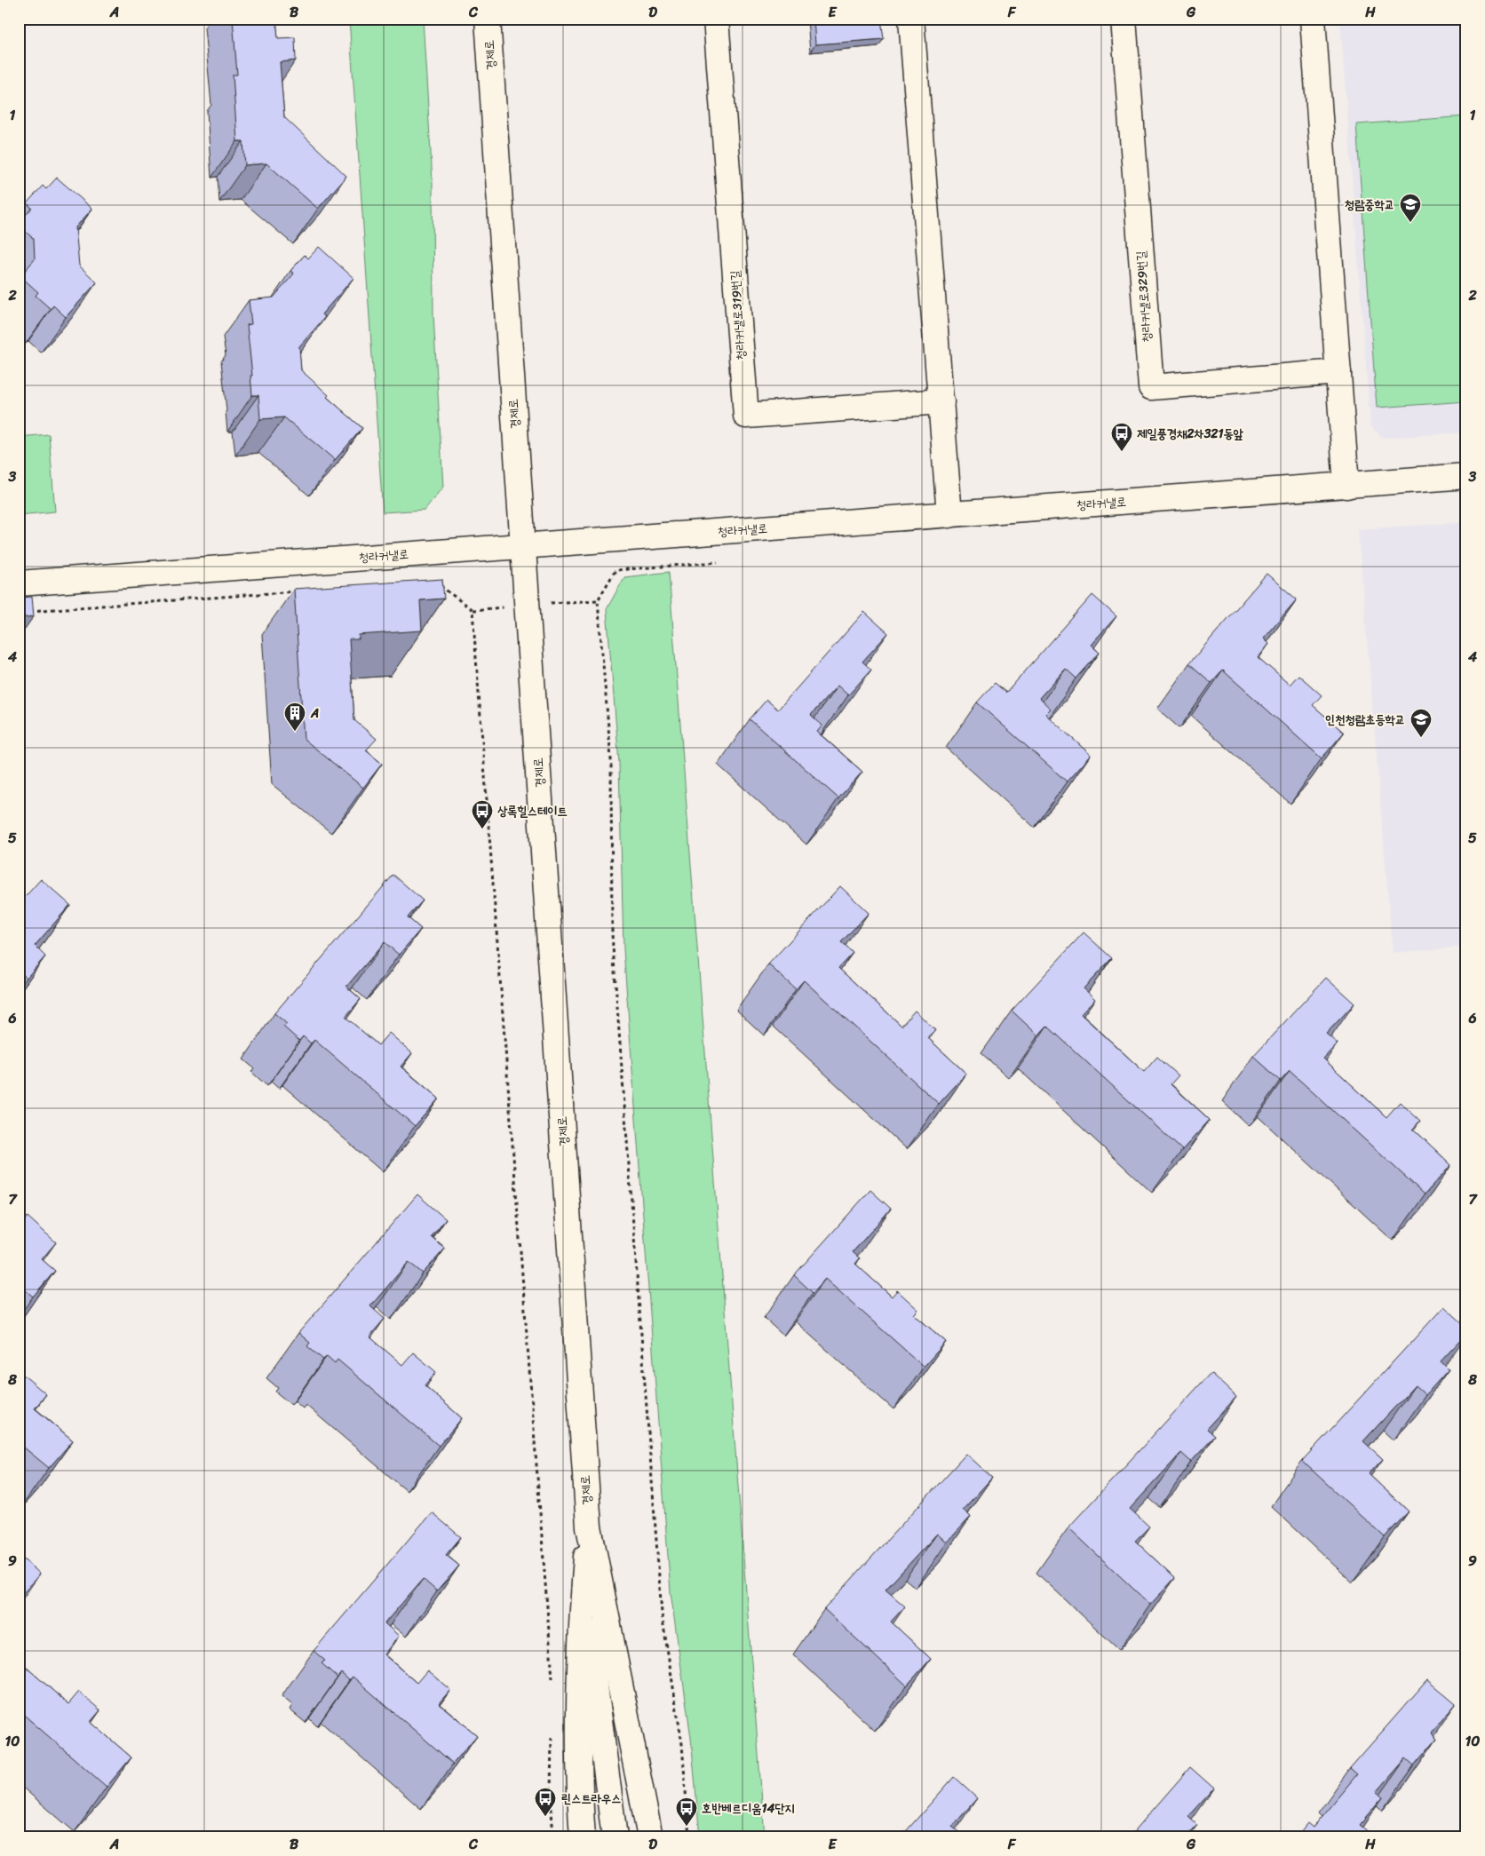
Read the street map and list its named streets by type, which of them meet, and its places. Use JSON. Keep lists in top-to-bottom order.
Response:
{
  "streets": {
    "street": [
      "경제로",
      "청라커낼로329번길",
      "청라커낼로319번길",
      "청라커낼로"
    ]
  },
  "crossings": [
    ["경제로", "청라커낼로"]
  ],
  "places": {
    "school or university": ["청람중학교", "인천청람초등학교"],
    "bus stop": [
      "제일풍경채2차321동앞",
      "상록힐스테이트",
      "린스트라우스",
      "호반베르디움14단지"
    ],
    "building": ["A"]
  },
  "grid": {
    "columns": [
      "A",
      "B",
      "C",
      "D",
      "E",
      "F",
      "G",
      "H"
    ],
    "rows": [
      "1",
      "2",
      "3",
      "4",
      "5",
      "6",
      "7",
      "8",
      "9",
      "10"
    ]
  }
}
